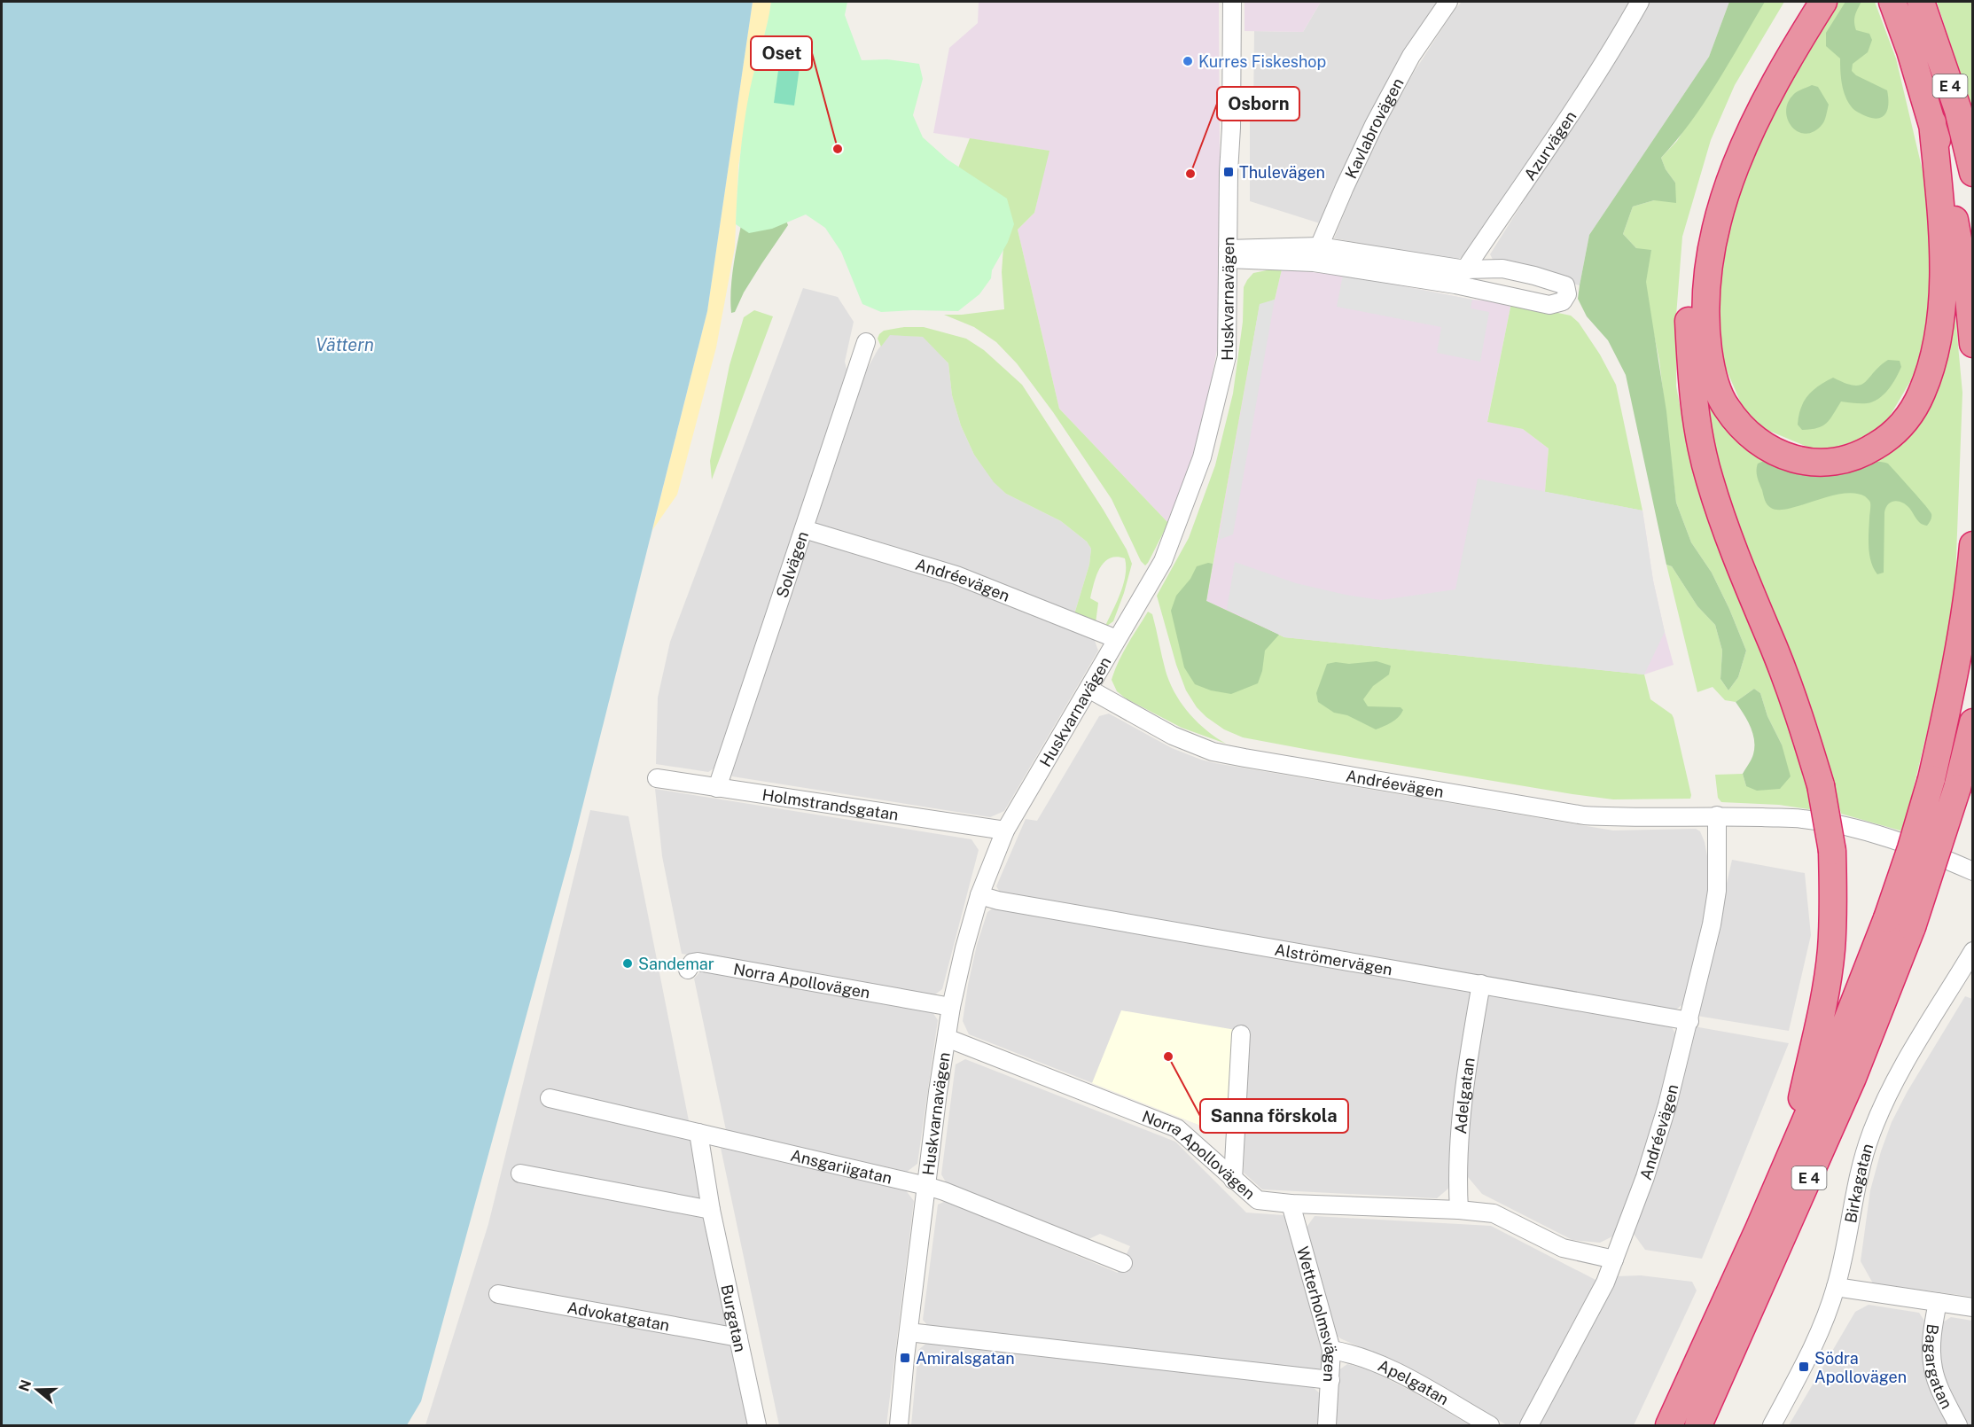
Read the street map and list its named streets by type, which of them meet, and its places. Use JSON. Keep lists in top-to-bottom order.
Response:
{
  "streets": {
    "highway": ["E 4"],
    "street": [
      "Kavlabrovägen",
      "Azurvägen",
      "Huskvarnavägen",
      "Solvägen",
      "Andréevägen",
      "Holmstrandsgatan",
      "Alströmervägen",
      "Norra Apollovägen",
      "Adelgatan",
      "Ansgariigatan",
      "Birkagatan",
      "Wetterholmsvägen",
      "Advokatgatan",
      "Burgatan",
      "Bagargatan",
      "Apelgatan"
    ]
  },
  "crossings": [
    ["Huskvarnavägen", "Andréevägen"],
    ["Huskvarnavägen", "Holmstrandsgatan"],
    ["Huskvarnavägen", "Alströmervägen"],
    ["Huskvarnavägen", "Norra Apollovägen"],
    ["Huskvarnavägen", "Ansgariigatan"],
    ["Solvägen", "Andréevägen"],
    ["Solvägen", "Holmstrandsgatan"],
    ["Andréevägen", "Alströmervägen"],
    ["Andréevägen", "Norra Apollovägen"],
    ["Alströmervägen", "Adelgatan"],
    ["Norra Apollovägen", "Adelgatan"],
    ["Norra Apollovägen", "Wetterholmsvägen"],
    ["Ansgariigatan", "Burgatan"],
    ["Wetterholmsvägen", "Apelgatan"],
    ["Advokatgatan", "Burgatan"]
  ],
  "water": ["Vättern"],
  "places": {
    "other": [
      "Kurres Fiskeshop",
      "Oset",
      "Osborn",
      "Sandemar",
      "Sanna förskola"
    ],
    "transit": ["Thulevägen", "Amiralsgatan", "Södra Apollovägen"]
  },
  "north": "left"
}
